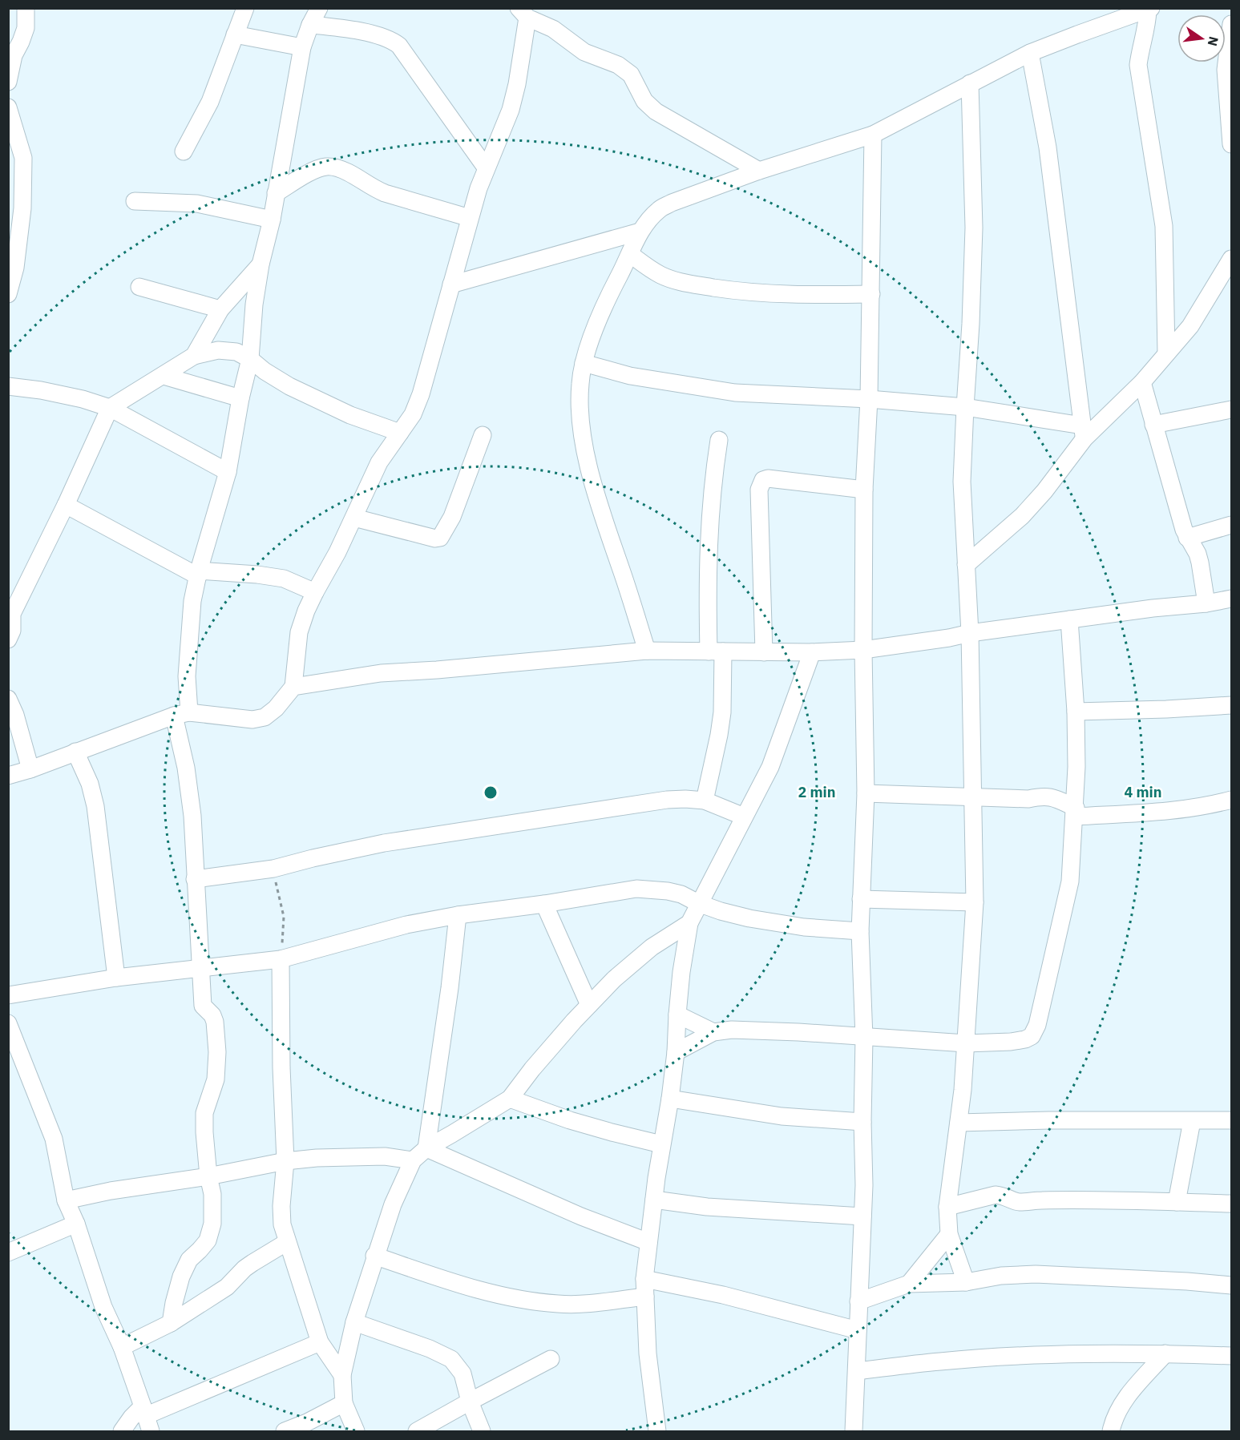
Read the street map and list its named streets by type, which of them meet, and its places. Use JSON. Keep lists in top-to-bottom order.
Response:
{
  "north": "right",
  "rings": ["2 min", "4 min"]
}
